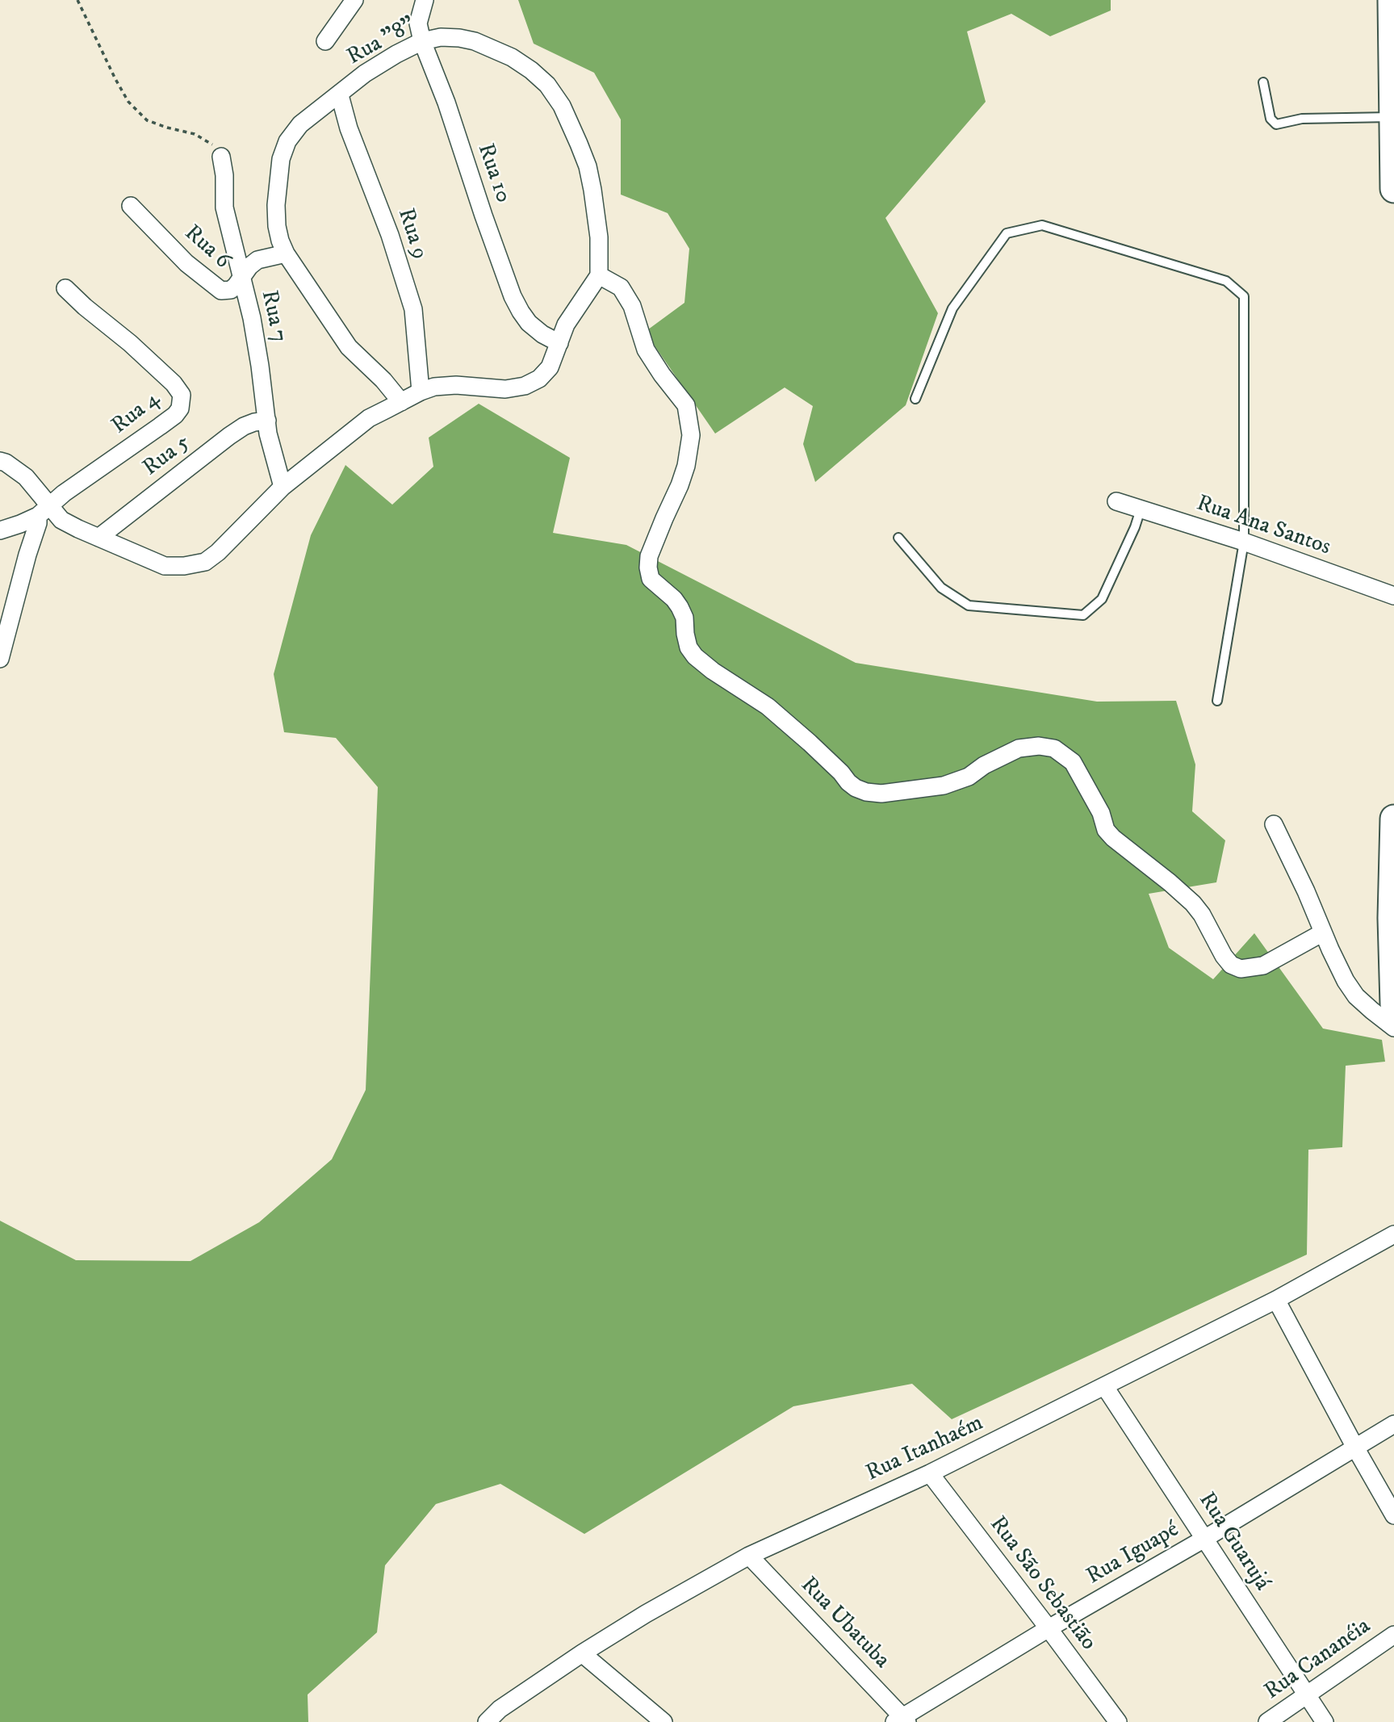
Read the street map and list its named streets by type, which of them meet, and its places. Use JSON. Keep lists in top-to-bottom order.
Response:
{
  "streets": {
    "street": [
      "Rua \"8\"",
      "Rua 10",
      "Rua 9",
      "Rua 6",
      "Rua 7",
      "Rua 4",
      "Rua 5",
      "Rua Ana Santos",
      "Rua Itanhaém",
      "Rua Guarujá",
      "Rua Iguapé",
      "Rua São Sebastião",
      "Rua Ubatuba",
      "Rua Cananéia"
    ]
  },
  "crossings": [
    ["Rua \"8\"", "Rua 10"],
    ["Rua \"8\"", "Rua 9"],
    ["Rua \"8\"", "Rua 6"],
    ["Rua 6", "Rua 7"],
    ["Rua 7", "Rua 5"],
    ["Rua Itanhaém", "Rua Guarujá"],
    ["Rua Itanhaém", "Rua São Sebastião"],
    ["Rua Itanhaém", "Rua Ubatuba"],
    ["Rua Guarujá", "Rua Iguapé"],
    ["Rua Guarujá", "Rua Cananéia"],
    ["Rua Iguapé", "Rua São Sebastião"],
    ["Rua Iguapé", "Rua Ubatuba"]
  ]
}
